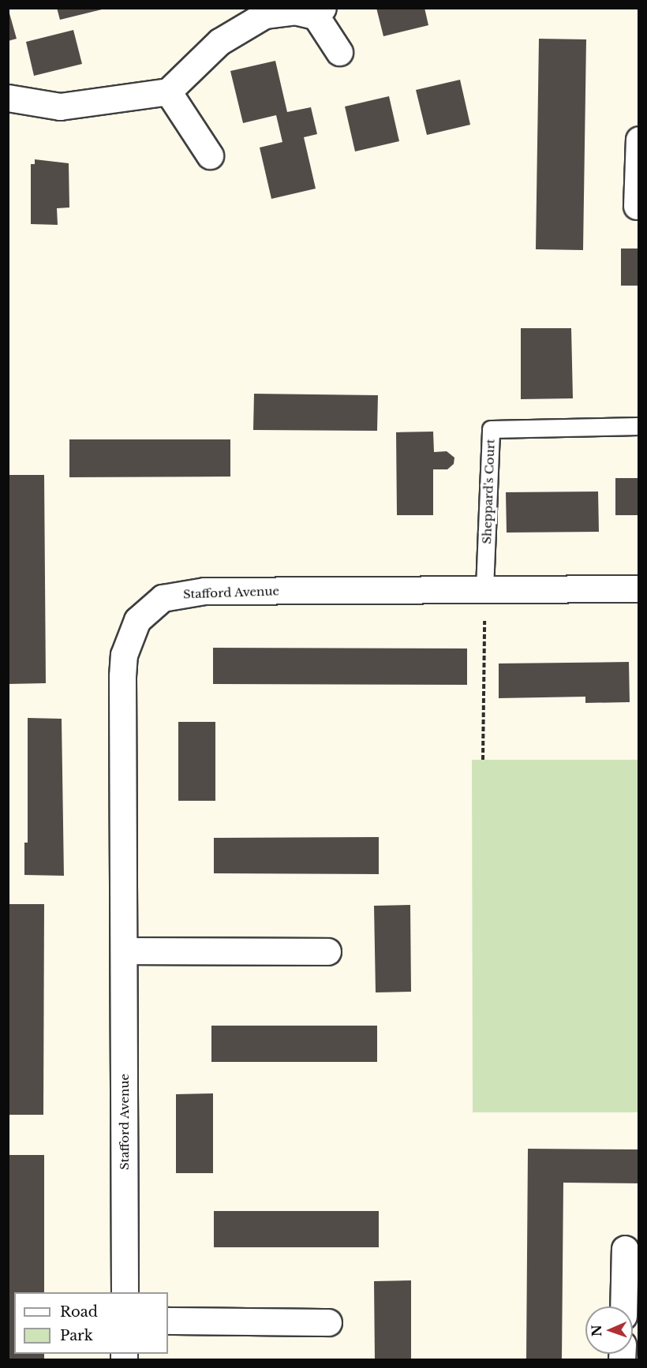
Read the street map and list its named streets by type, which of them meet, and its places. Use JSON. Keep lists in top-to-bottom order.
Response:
{
  "streets": {
    "street": ["Stafford Avenue"],
    "lane": ["Sheppard's Court"]
  },
  "crossings": [
    ["Sheppard's Court", "Stafford Avenue"]
  ],
  "legend": ["Road", "Park"],
  "north": "left"
}
